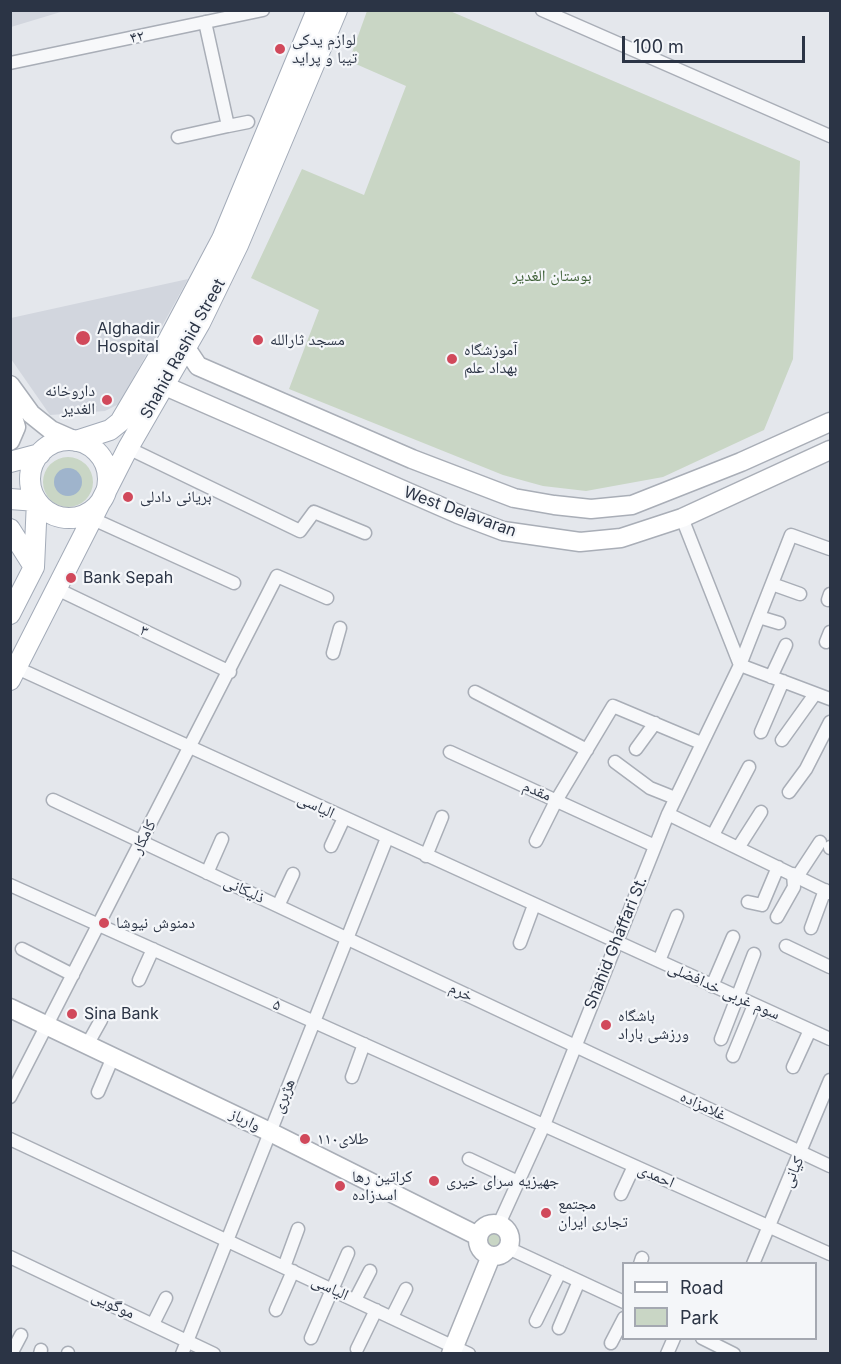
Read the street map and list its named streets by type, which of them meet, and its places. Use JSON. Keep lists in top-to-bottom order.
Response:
{
  "streets": {
    "main road": ["Shahid Rashid Street", "West Delavaran", "وارباز"],
    "street": [
      "۴۲",
      "۳",
      "مقدم",
      "الیاسی",
      "کامکار",
      "ذلیکانی",
      "Shahid Ghaffari St.",
      "سوم غربی خدافضلی",
      "خرم",
      "۵",
      "هژبری",
      "غلامزاده",
      "کیانی",
      "احمدی",
      "موگویی"
    ]
  },
  "crossings": [
    ["Shahid Rashid Street", "West Delavaran"],
    ["Shahid Rashid Street", "۳"],
    ["Shahid Rashid Street", "الیاسی"],
    ["۳", "کامکار"],
    ["الیاسی", "کامکار"],
    ["الیاسی", "Shahid Ghaffari St."],
    ["الیاسی", "سوم غربی خدافضلی"],
    ["الیاسی", "هژبری"],
    ["کامکار", "ذلیکانی"],
    ["کامکار", "۵"],
    ["کامکار", "وارباز"],
    ["ذلیکانی", "خرم"],
    ["ذلیکانی", "هژبری"],
    ["Shahid Ghaffari St.", "سوم غربی خدافضلی"],
    ["Shahid Ghaffari St.", "خرم"],
    ["Shahid Ghaffari St.", "۵"],
    ["Shahid Ghaffari St.", "غلامزاده"],
    ["Shahid Ghaffari St.", "وارباز"],
    ["Shahid Ghaffari St.", "احمدی"],
    ["خرم", "هژبری"],
    ["خرم", "غلامزاده"],
    ["۵", "هژبری"],
    ["۵", "احمدی"],
    ["هژبری", "وارباز"],
    ["هژبری", "موگویی"],
    ["غلامزاده", "کیانی"],
    ["کیانی", "احمدی"]
  ],
  "parks": ["بوستان الغدیر"],
  "places": [
    "لوازم یدکی تیبا و پراید",
    "Alghadir Hospital",
    "مسجد ثارالله",
    "آموزشگاه بهداد علم",
    "داروخانه الغدیر",
    "بریانی دادلی",
    "Bank Sepah",
    "دمنوش نیوشا",
    "Sina Bank",
    "باشگاه ورزشی باراد",
    "طلای۱۱۰",
    "جهیزیه سرای خیری",
    "کراتین رها اسدزاده",
    "مجتمع تجاری ایران"
  ],
  "legend": ["Road", "Park"],
  "scale_bar": "100 m"
}
